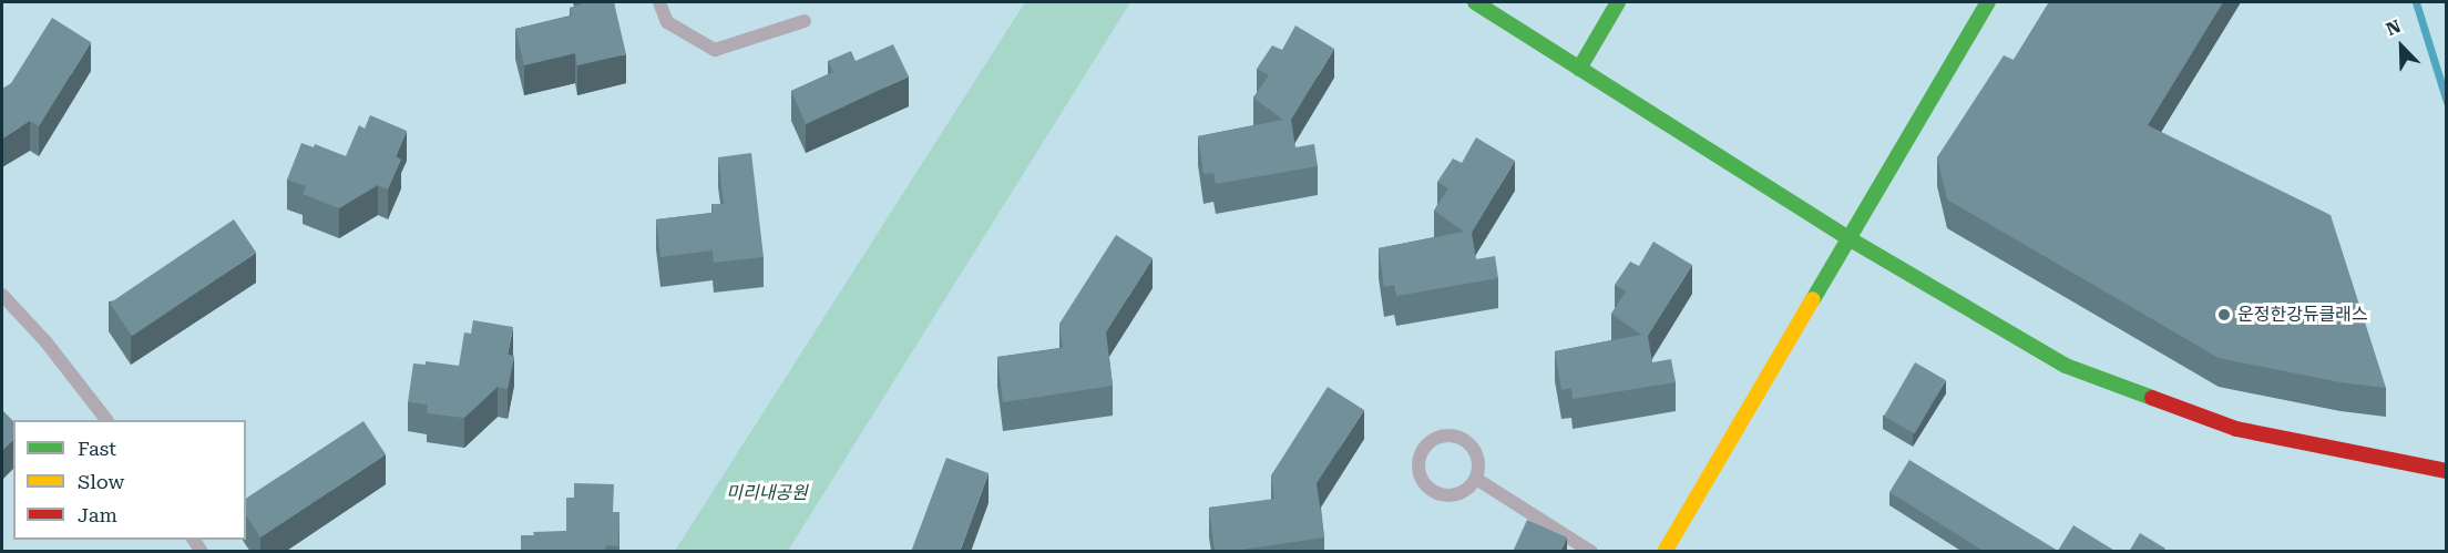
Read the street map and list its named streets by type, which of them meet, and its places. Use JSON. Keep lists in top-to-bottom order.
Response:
{
  "parks": ["미리내공원"],
  "places": ["운정한강듀클래스"],
  "legend": ["Fast", "Slow", "Jam"],
  "north": "top left"
}
